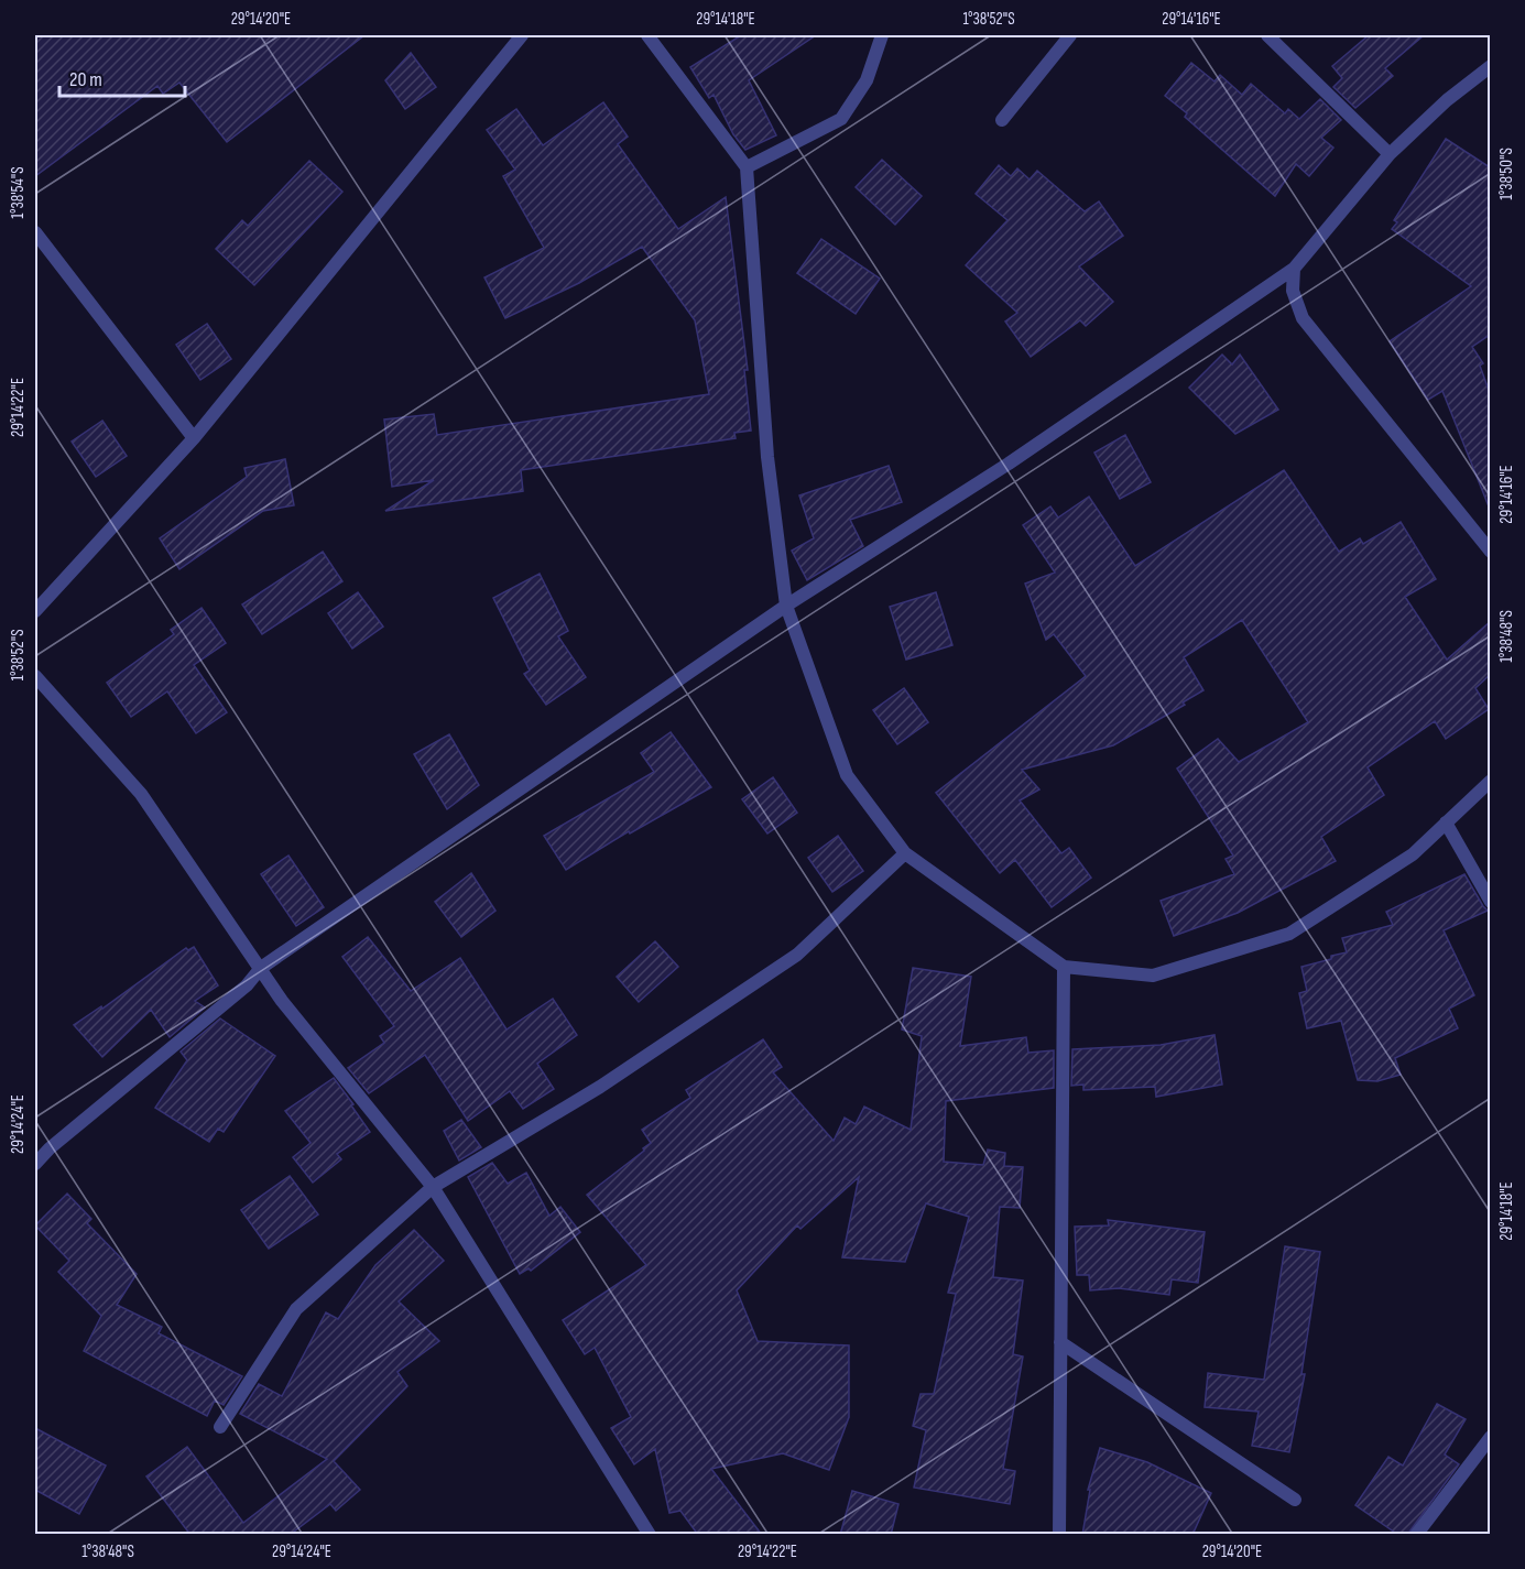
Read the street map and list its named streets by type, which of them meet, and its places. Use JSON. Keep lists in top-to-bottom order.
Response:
{
  "scale_bar": "20 m",
  "coordinates": [
    "29°14'20\"E",
    "29°14'18\"E",
    "1°38'52\"S",
    "29°14'16\"E",
    "1°38'50\"S",
    "1°38'54\"S",
    "29°14'22\"E",
    "1°38'48\"S",
    "29°14'24\"E"
  ]
}
